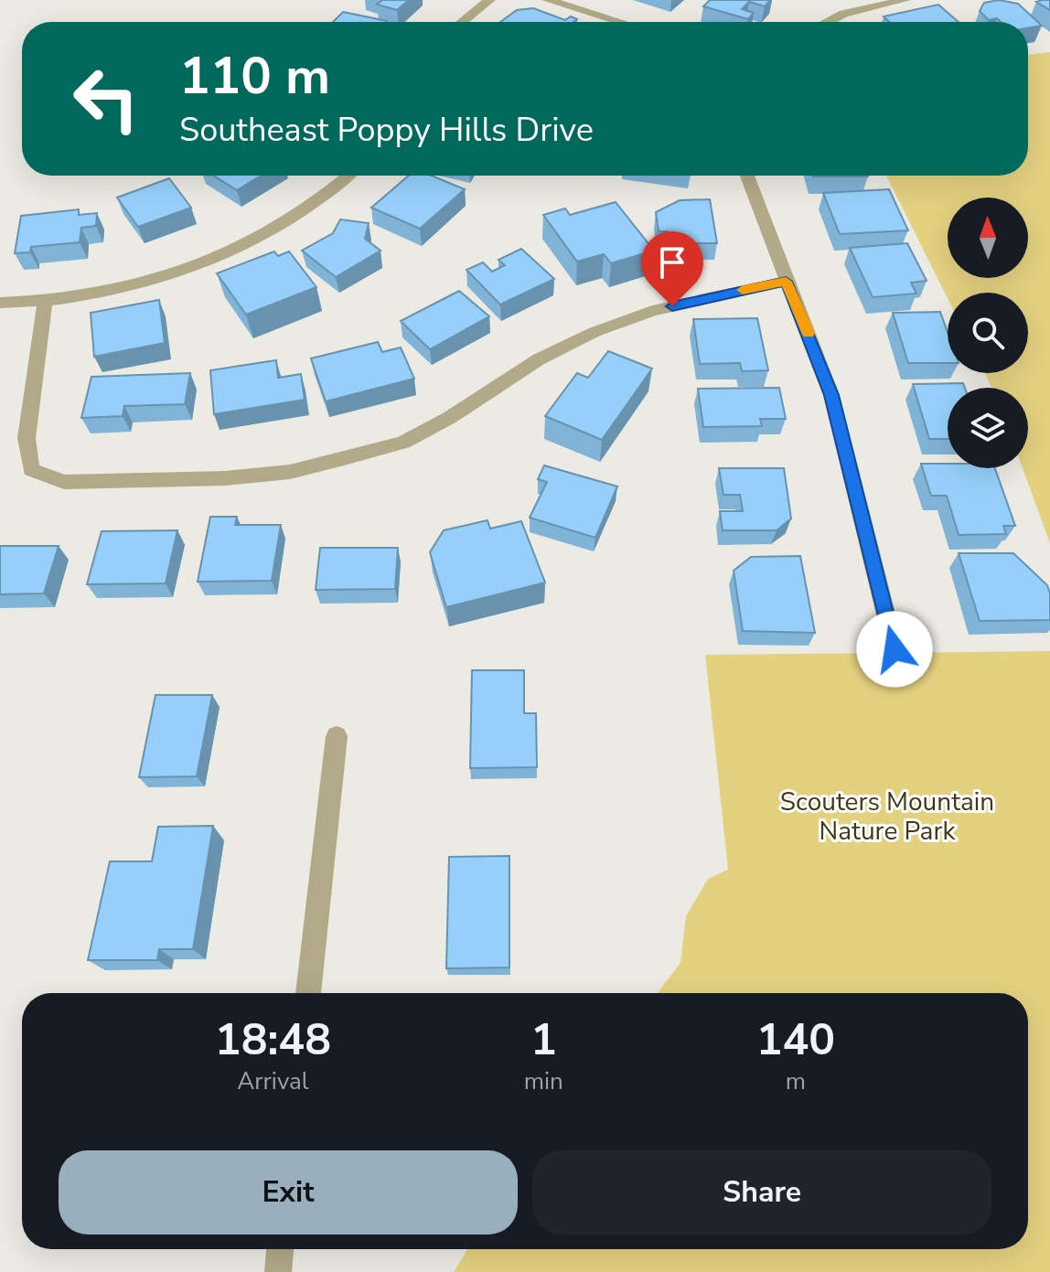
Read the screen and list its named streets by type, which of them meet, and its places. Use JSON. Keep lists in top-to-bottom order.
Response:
{
  "parks": ["Scouters Mountain Nature Park"],
  "north": "top",
  "page": {
    "turn": ["110 m", "Southeast Poppy Hills Drive"],
    "eta": [
      "18:48",
      "Arrival",
      "1",
      "min",
      "140",
      "m"
    ],
    "buttons": ["Exit", "Share"]
  }
}
